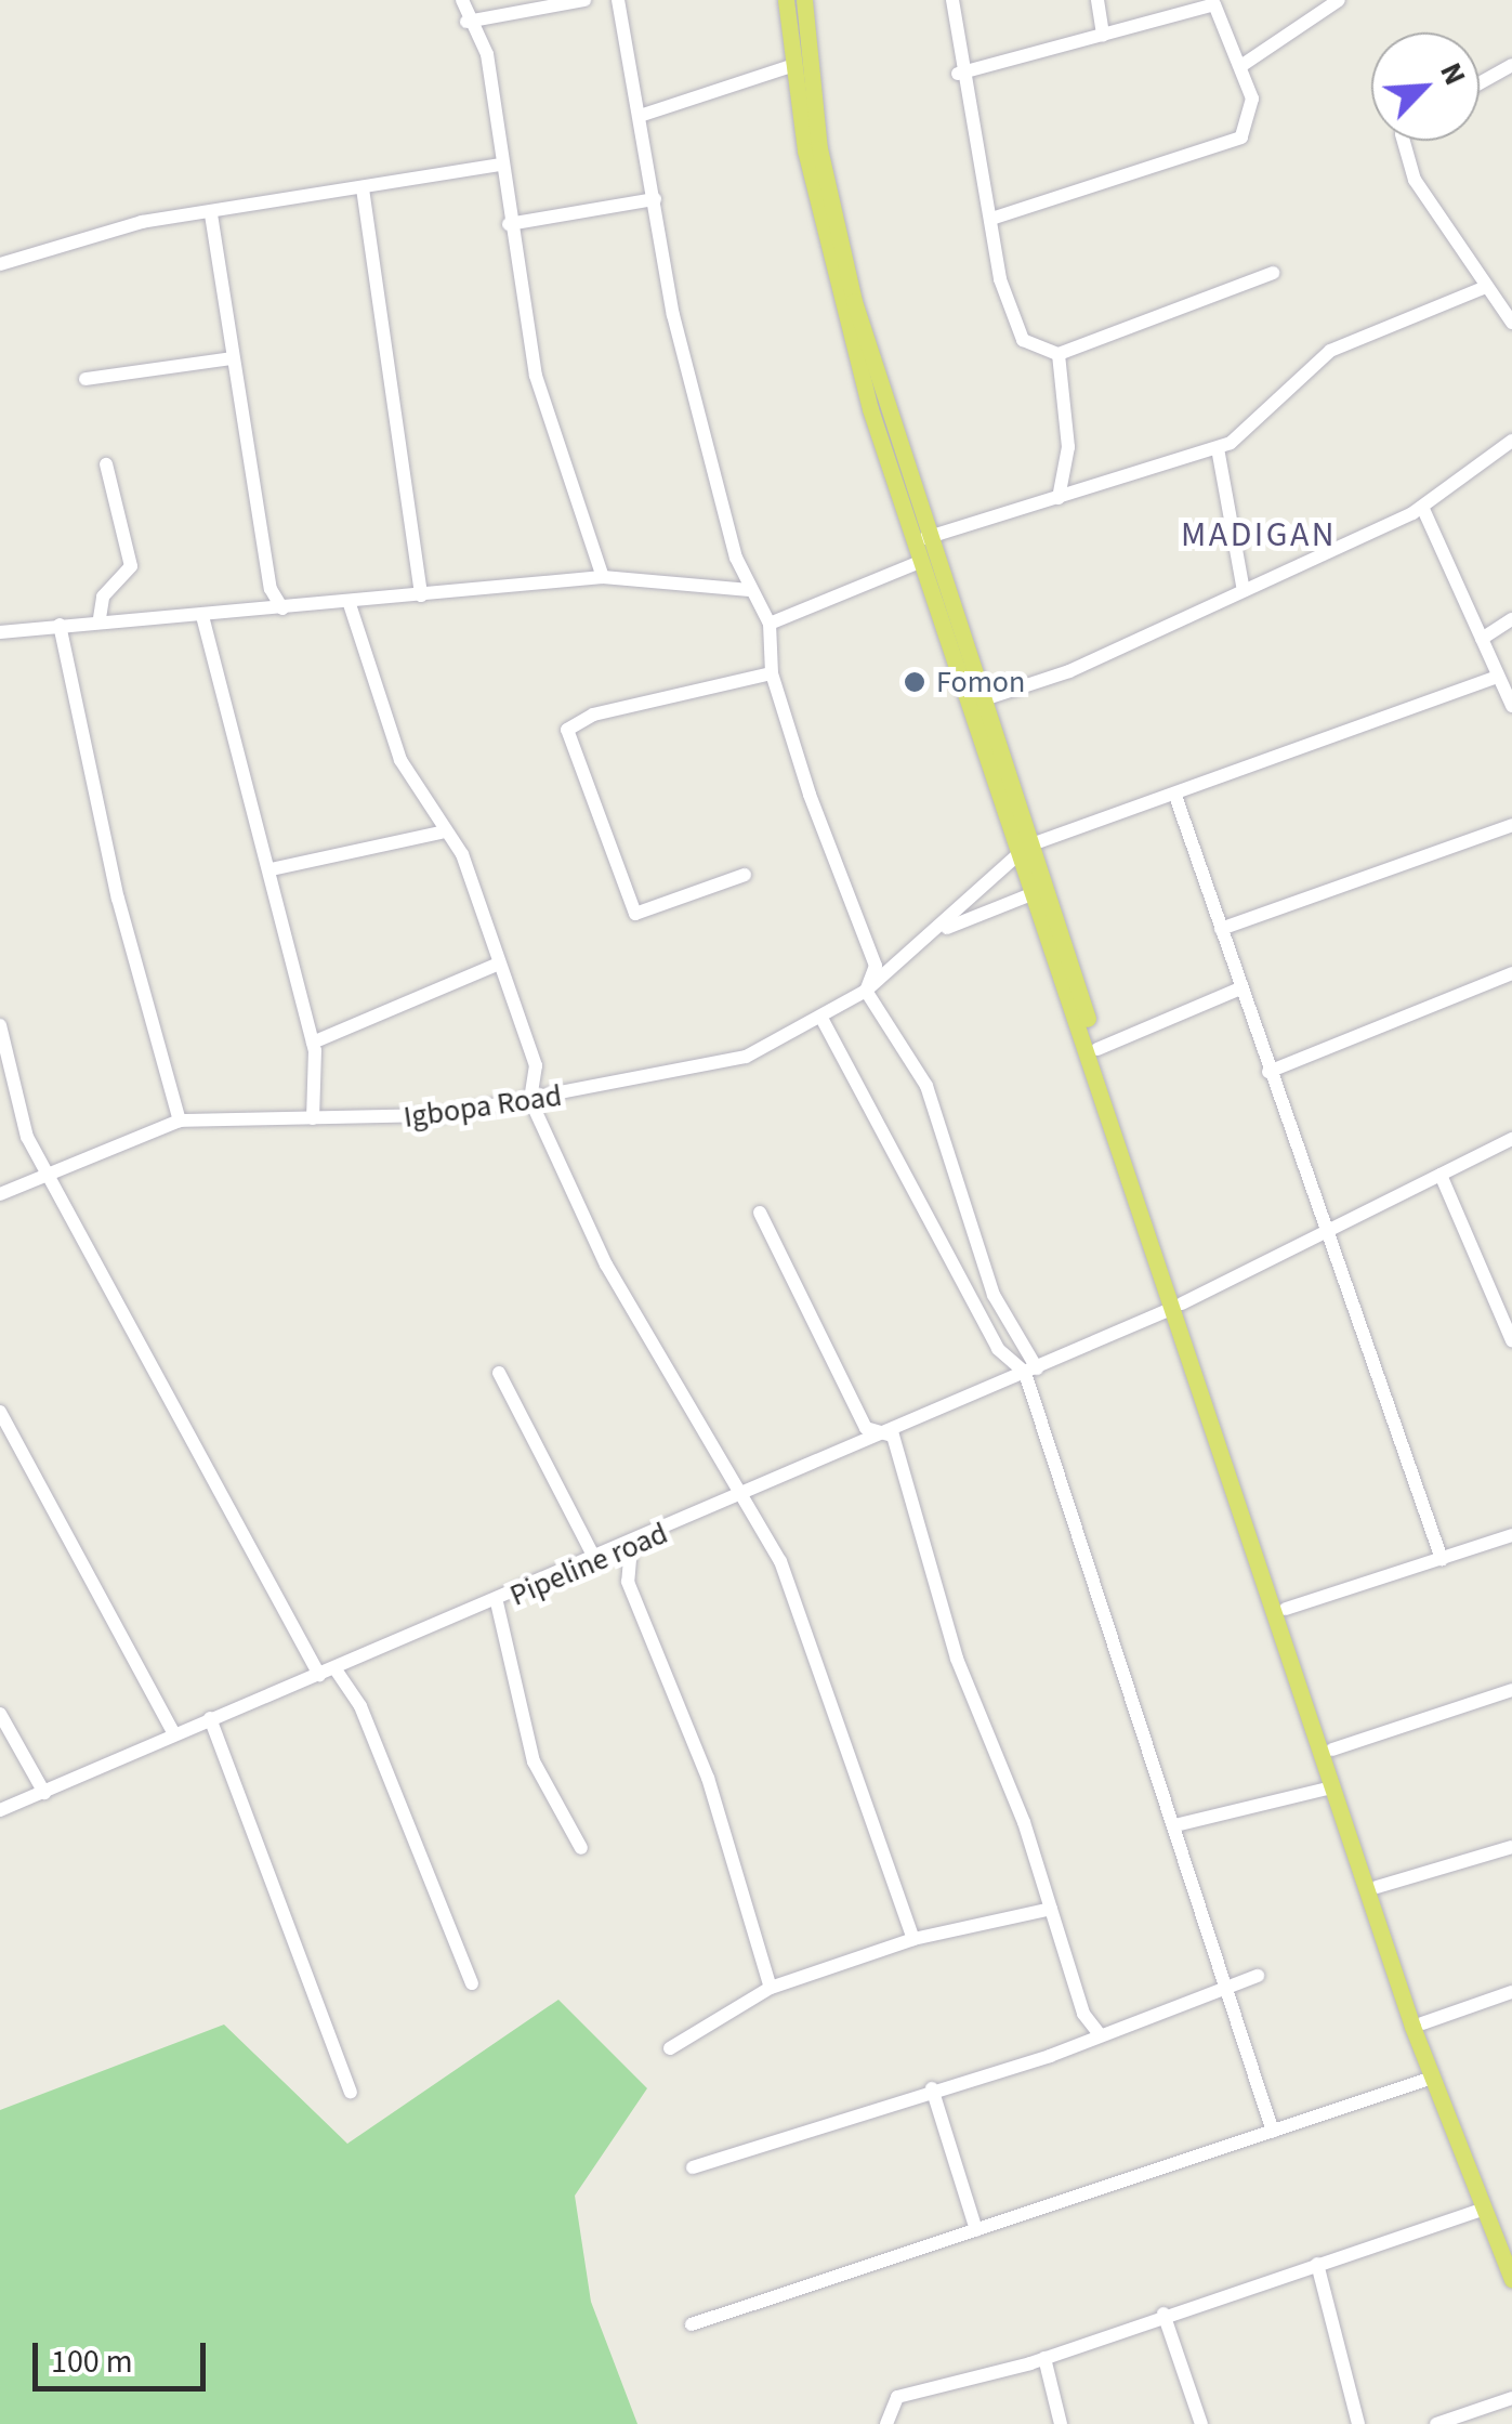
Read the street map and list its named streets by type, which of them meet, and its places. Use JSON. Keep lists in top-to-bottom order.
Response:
{
  "streets": {
    "street": ["Igbopa Road", "Pipeline road"]
  },
  "districts": ["MADIGAN"],
  "places": ["Fomon"],
  "scale_bar": "100 m",
  "north": "top right"
}
